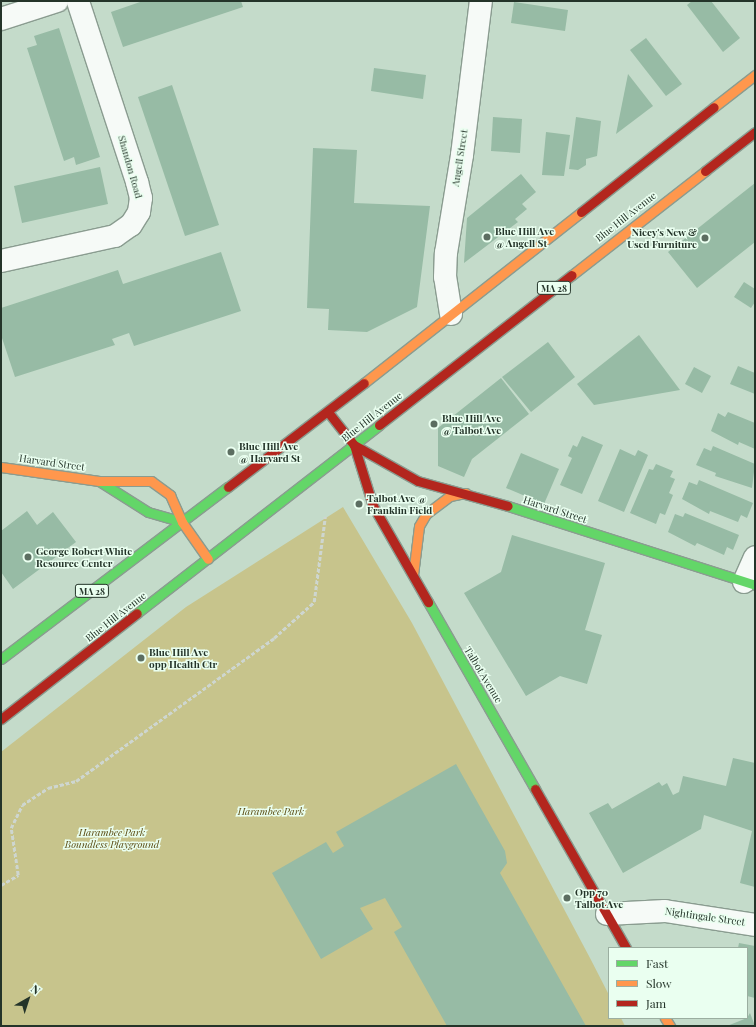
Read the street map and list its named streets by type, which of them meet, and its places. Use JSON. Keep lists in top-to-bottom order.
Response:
{
  "streets": {
    "main road": [
      "Blue Hill Avenue",
      "MA 28",
      "Harvard Street",
      "Talbot Avenue"
    ],
    "street": ["Angell Street", "Shandon Road", "Nightingale Street"]
  },
  "crossings": [
    ["Angell Street", "MA 28"],
    ["Blue Hill Avenue", "Harvard Street"],
    ["Blue Hill Avenue", "Talbot Avenue"],
    ["MA 28", "Harvard Street"],
    ["MA 28", "Talbot Avenue"],
    ["Harvard Street", "Talbot Avenue"],
    ["Talbot Avenue", "Nightingale Street"]
  ],
  "parks": ["Harambee Park", "Harambee Park Boundless Playground"],
  "places": [
    "Blue Hill Ave @ Angell St",
    "Niecy's New & Used Furniture",
    "Blue Hill Ave @ Talbot Ave",
    "Blue Hill Ave @ Harvard St",
    "Talbot Ave @ Franklin Field",
    "George Robert White Resource Center",
    "Blue Hill Ave opp Health Ctr",
    "Opp 70 Talbot Ave"
  ],
  "legend": ["Fast", "Slow", "Jam"],
  "north": "top right"
}
